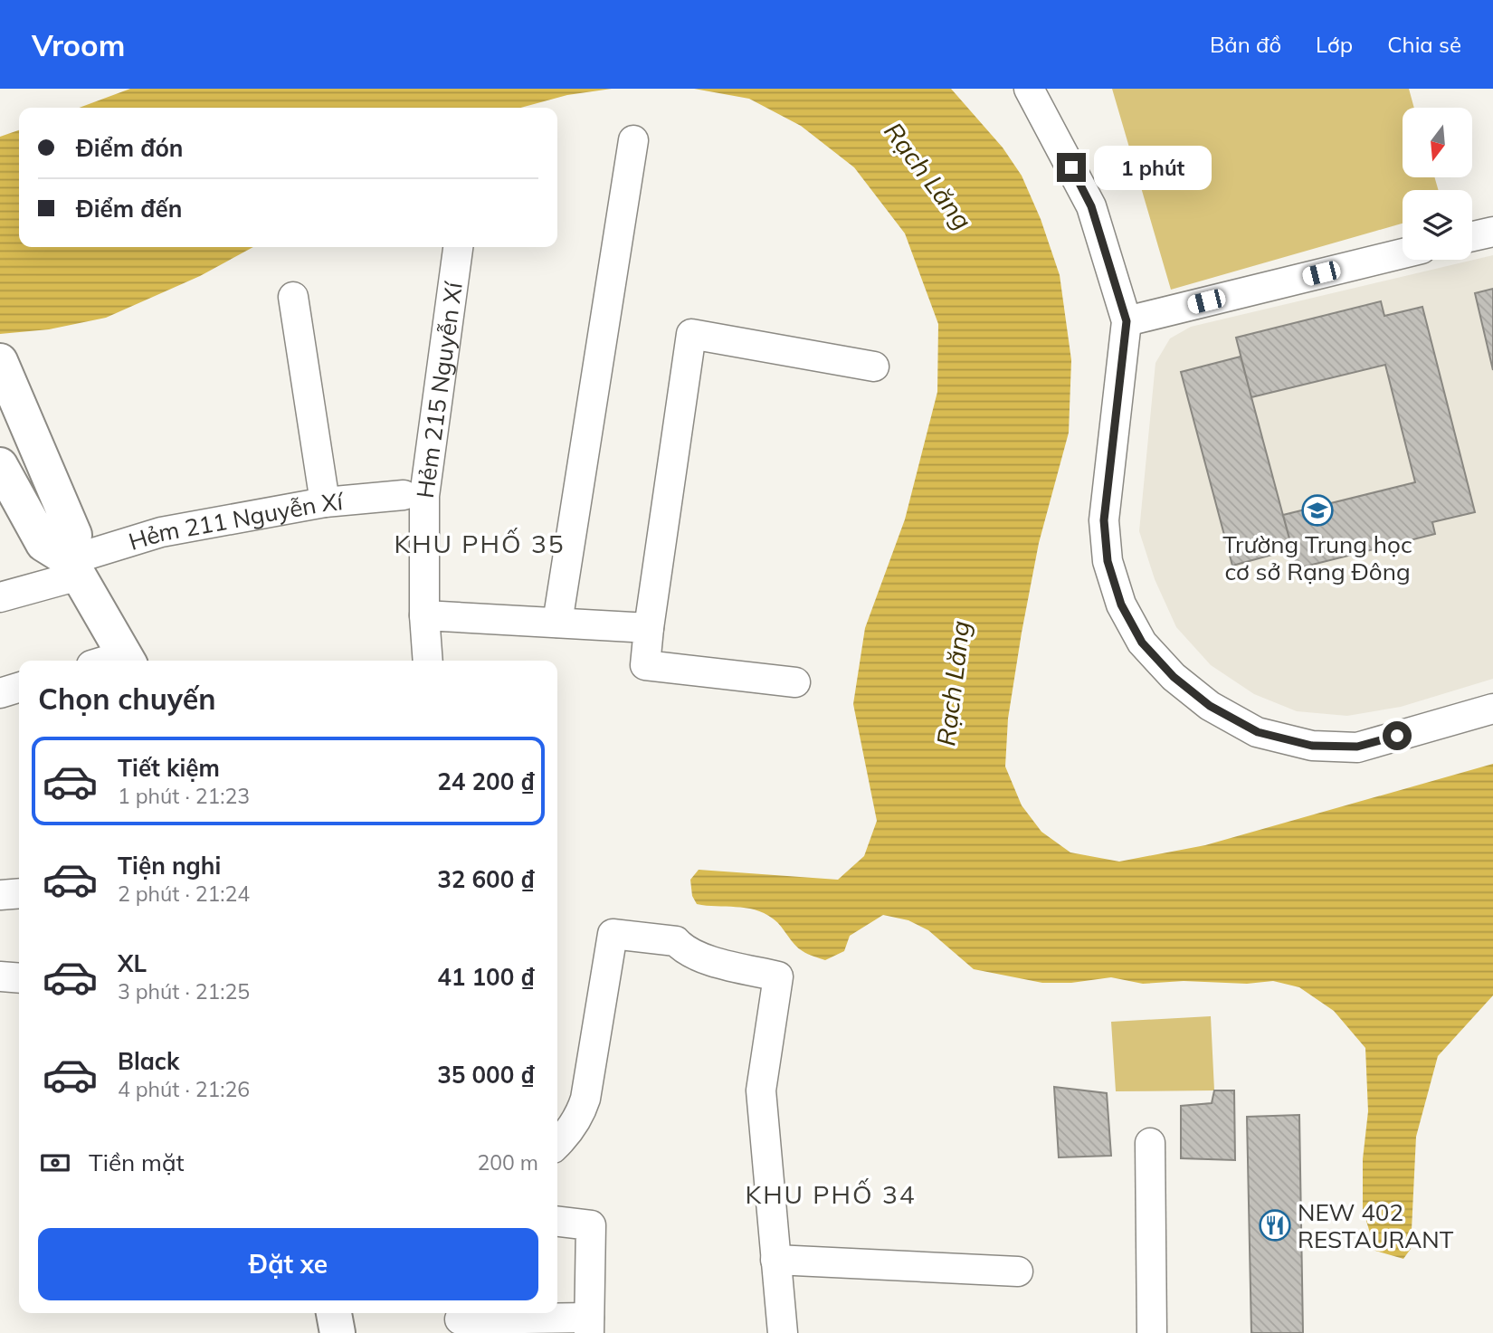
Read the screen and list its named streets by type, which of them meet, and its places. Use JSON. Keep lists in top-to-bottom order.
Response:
{
  "streets": {
    "street": ["Hẻm 215 Nguyễn Xí", "Hẻm 211 Nguyễn Xí"]
  },
  "districts": ["KHU PHỐ 35", "KHU PHỐ 34"],
  "water": ["Rạch Lăng"],
  "places": {
    "school or university": ["Trường Trung học cơ sở Rạng Đông"],
    "restaurant": ["NEW 402 RESTAURANT"]
  },
  "north": "bottom",
  "page": {
    "header": "Vroom",
    "nav": ["Bản đồ", "Lớp", "Chia sẻ"],
    "banner": ["Điểm đón", "Điểm đến"],
    "bubble": "1 phút",
    "heading": "Chọn chuyến",
    "list": [
      {
        "name": "Tiết kiệm",
        "note": "1 phút · 21:23",
        "value": "24 200 ₫"
      },
      {
        "name": "Tiện nghi",
        "note": "2 phút · 21:24",
        "value": "32 600 ₫"
      },
      {
        "name": "XL",
        "note": "3 phút · 21:25",
        "value": "41 100 ₫"
      },
      {
        "name": "Black",
        "note": "4 phút · 21:26",
        "value": "35 000 ₫"
      }
    ],
    "pay": ["Tiền mặt", "200 m"],
    "buttons": "Đặt xe"
  }
}
